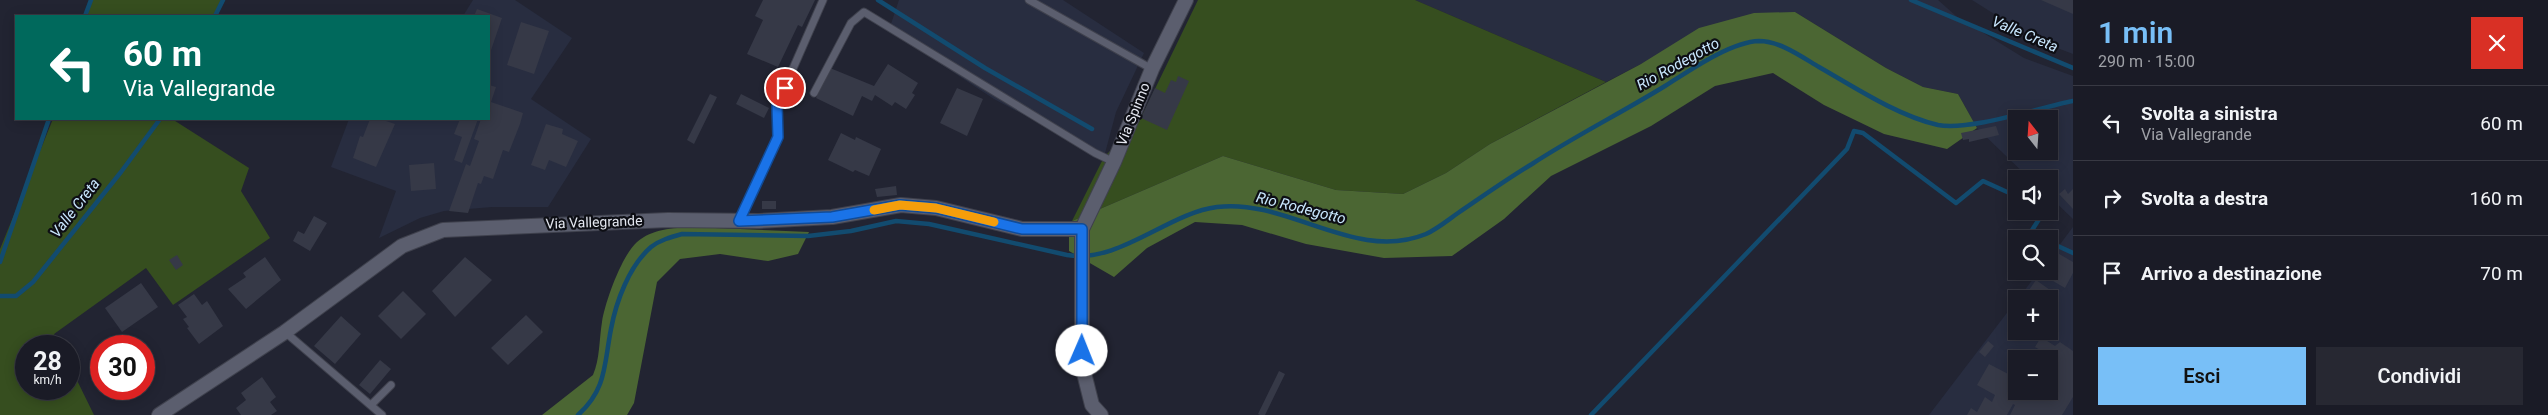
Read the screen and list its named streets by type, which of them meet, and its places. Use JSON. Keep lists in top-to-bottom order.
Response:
{
  "streets": {
    "street": ["Via Spinno", "Via Vallegrande"]
  },
  "crossings": [
    ["Via Spinno", "Via Vallegrande"]
  ],
  "water": ["Valle Creta", "Rio Rodegotto"],
  "north": "top",
  "page": {
    "heading": ["1 min", "290 m · 15:00"],
    "turn": ["60 m", "Via Vallegrande"],
    "list": [
      {
        "name": "Svolta a sinistra",
        "note": "Via Vallegrande",
        "value": "60 m"
      },
      {
        "name": "Svolta a destra",
        "value": "160 m"
      },
      {
        "name": "Arrivo a destinazione",
        "value": "70 m"
      }
    ],
    "map_buttons": ["+", "−"],
    "speed": "28 km/h",
    "limit": "30",
    "buttons": ["Esci", "Condividi"]
  }
}
